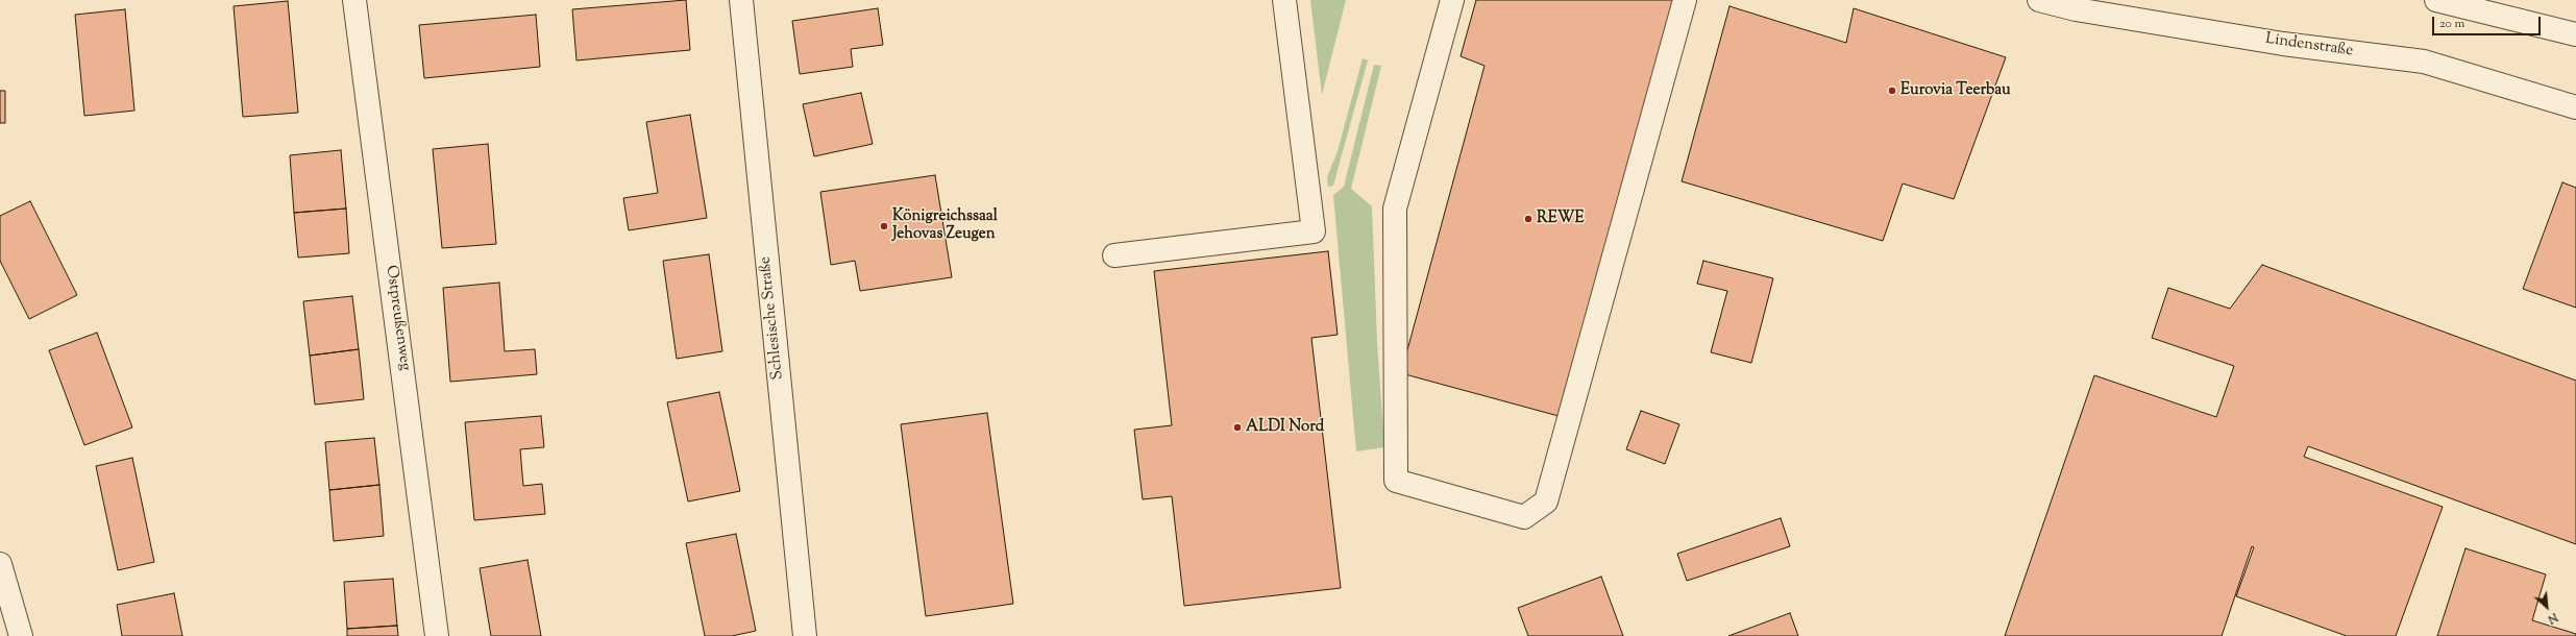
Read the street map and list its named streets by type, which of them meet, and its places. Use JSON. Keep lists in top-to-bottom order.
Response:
{
  "streets": {
    "street": ["Lindenstraße", "Ostpreußenweg", "Schlesische Straße"]
  },
  "places": [
    "Eurovia Teerbau",
    "REWE",
    "Königreichssaal Jehovas Zeugen",
    "ALDI Nord"
  ],
  "scale_bar": "20 m",
  "north": "bottom right"
}
